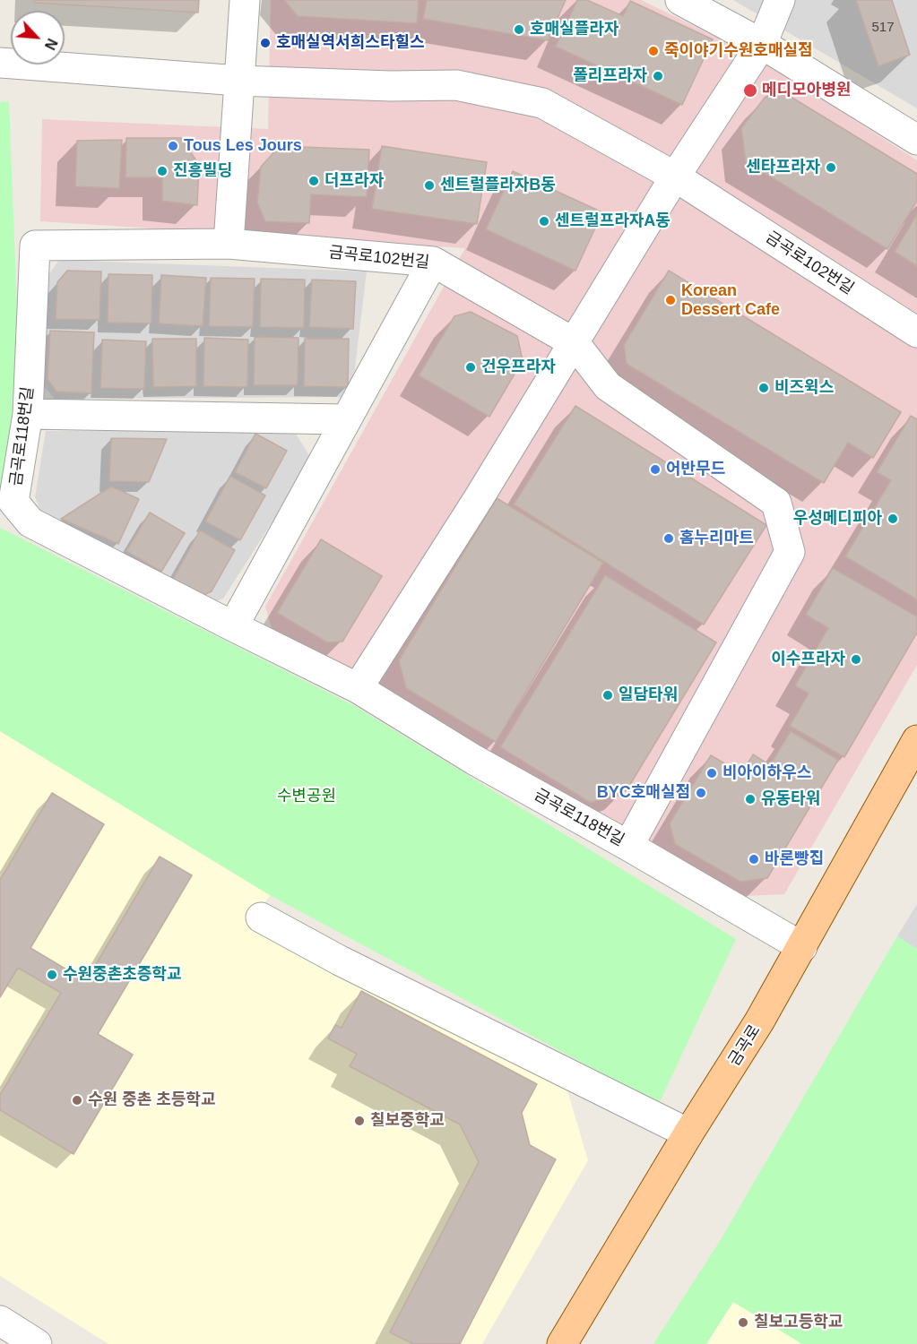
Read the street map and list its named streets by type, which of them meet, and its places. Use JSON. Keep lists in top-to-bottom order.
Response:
{
  "streets": {
    "main road": ["금곡로"],
    "street": ["금곡로102번길", "금곡로118번길"]
  },
  "crossings": [
    ["금곡로102번길", "금곡로118번길"],
    ["금곡로118번길", "금곡로"]
  ],
  "parks": ["수변공원"],
  "places": [
    "호매실플라자",
    "호매실역서희스타힐스",
    "죽이야기수원호매실점",
    "폴리프라자",
    "메디모아병원",
    "Tous Les Jours",
    "센타프라자",
    "진흥빌딩",
    "더프라자",
    "센트럴플라자B동",
    "센트럴프라자A동",
    "Korean Dessert Cafe",
    "건우프라자",
    "비즈윅스",
    "어반무드",
    "우성메디피아",
    "홈누리마트",
    "이수프라자",
    "일담타워",
    "비아이하우스",
    "BYC호매실점",
    "유동타워",
    "바론빵집",
    "수원중촌초증학교",
    "수원 중촌 초등학교",
    "칠보중학교",
    "칠보고등학교"
  ],
  "house_numbers": ["517"],
  "north": "bottom right"
}
